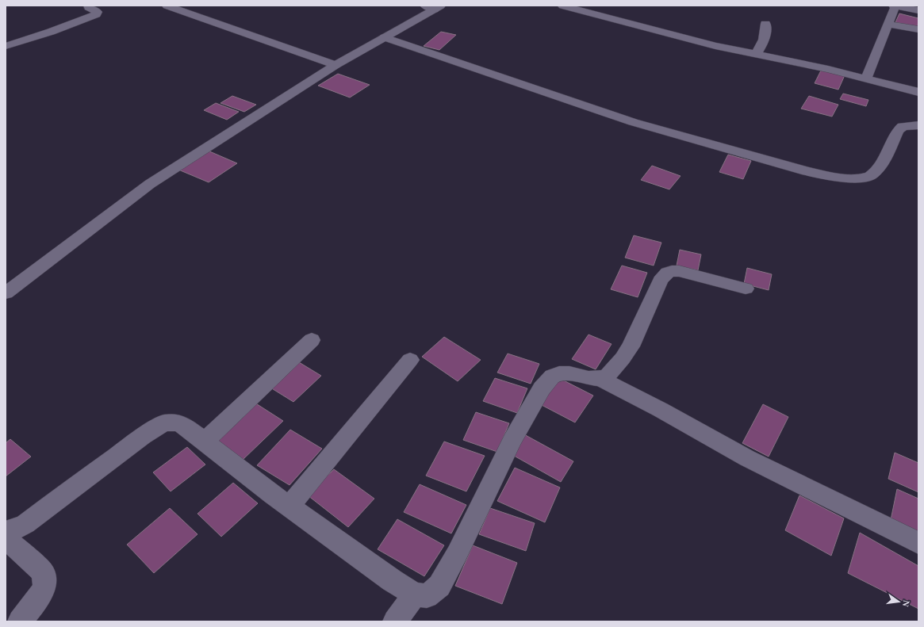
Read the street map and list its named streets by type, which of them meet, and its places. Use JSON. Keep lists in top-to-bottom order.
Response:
{
  "north": "right"
}
